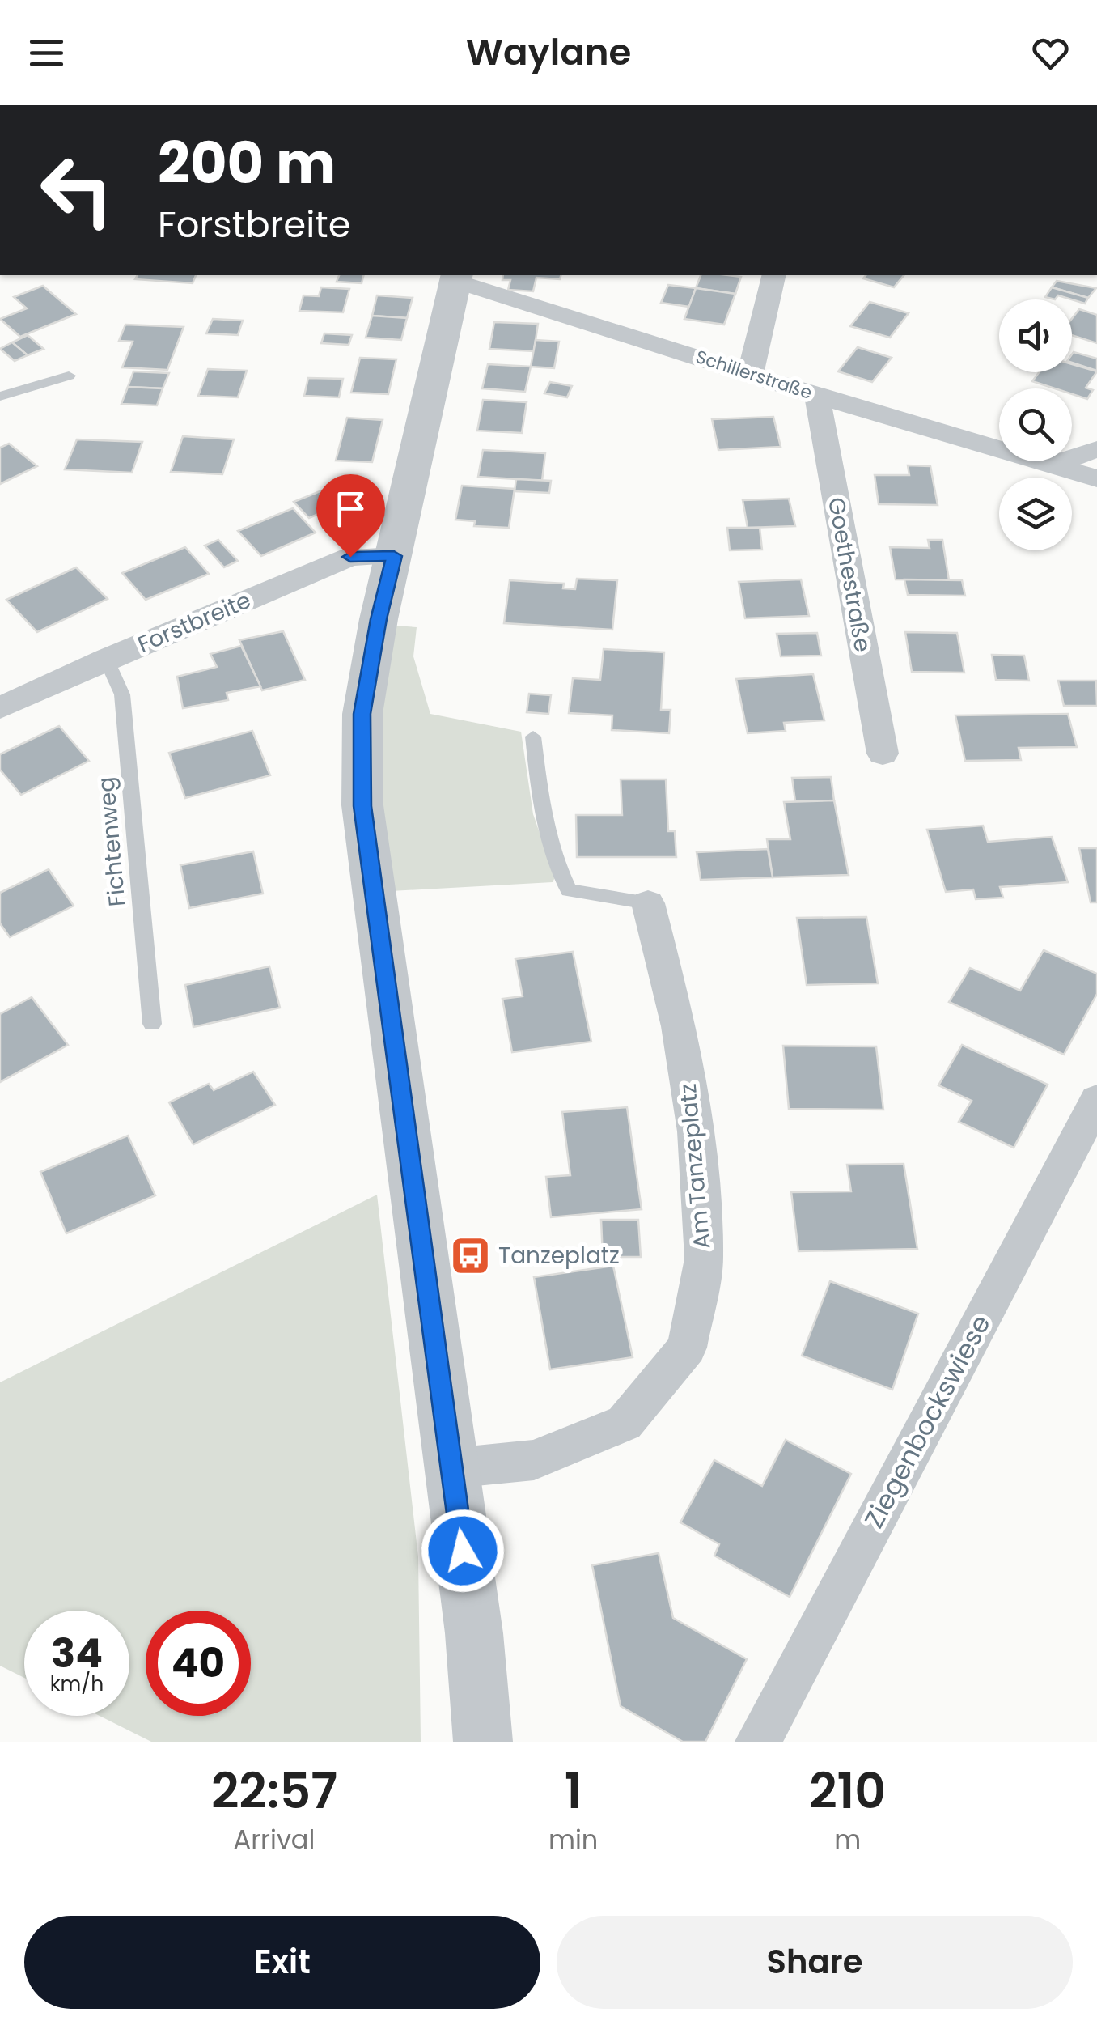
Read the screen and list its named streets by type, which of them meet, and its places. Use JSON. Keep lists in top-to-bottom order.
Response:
{
  "streets": {
    "street": [
      "Schillerstraße",
      "Goethestraße",
      "Forstbreite",
      "Am Tanzeplatz",
      "Ziegenbockswiese"
    ],
    "lane": ["Fichtenweg"]
  },
  "crossings": [
    ["Schillerstraße", "Goethestraße"],
    ["Forstbreite", "Fichtenweg"]
  ],
  "places": {
    "bus stop": ["Tanzeplatz"]
  },
  "page": {
    "header": "Waylane",
    "turn": ["200 m", "Forstbreite"],
    "speed": "34 km/h",
    "limit": "40",
    "eta": [
      "22:57",
      "Arrival",
      "1",
      "min",
      "210",
      "m"
    ],
    "buttons": ["Exit", "Share"]
  }
}
